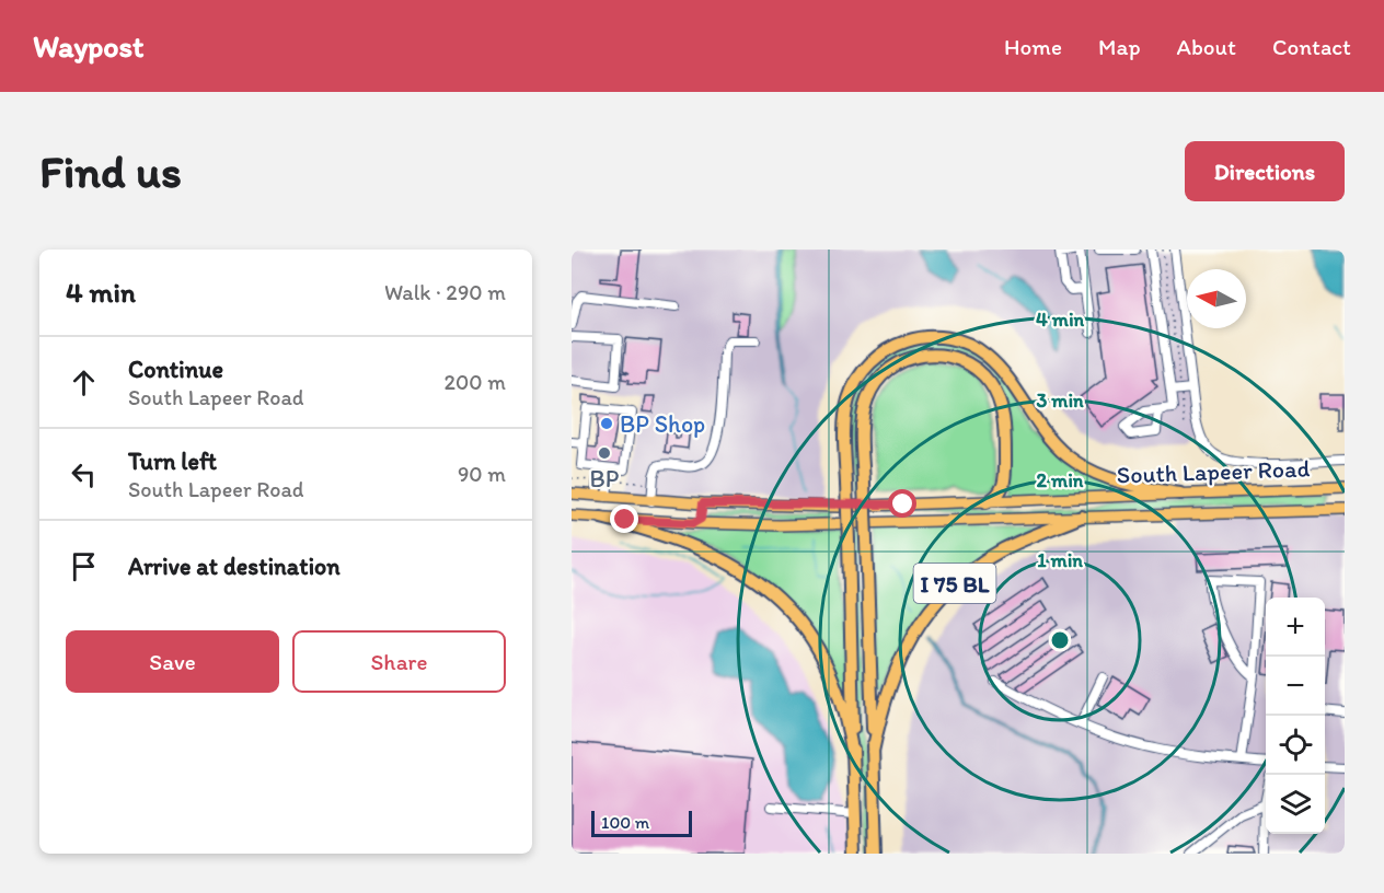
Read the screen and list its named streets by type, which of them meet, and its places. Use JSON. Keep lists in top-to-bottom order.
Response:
{
  "streets": {
    "highway": ["I 75 BL"],
    "main road": ["South Lapeer Road"]
  },
  "crossings": [
    ["South Lapeer Road", "I 75 BL"]
  ],
  "places": ["BP Shop", "BP"],
  "scale_bar": "100 m",
  "north": "left",
  "page": {
    "header": "Waypost",
    "nav": [
      "Home",
      "Map",
      "About",
      "Contact"
    ],
    "buttons": [
      "Directions",
      ["Save", "Share"]
    ],
    "title": "Find us",
    "heading": ["4 min", "Walk · 290 m"],
    "list": [
      ["Continue", "South Lapeer Road", "200 m"],
      ["Turn left", "South Lapeer Road", "90 m"],
      "Arrive at destination"
    ],
    "map_buttons": ["+", "−"],
    "scale": "100 m"
  },
  "rings": [
    "4 min",
    "3 min",
    "2 min",
    "1 min"
  ]
}
